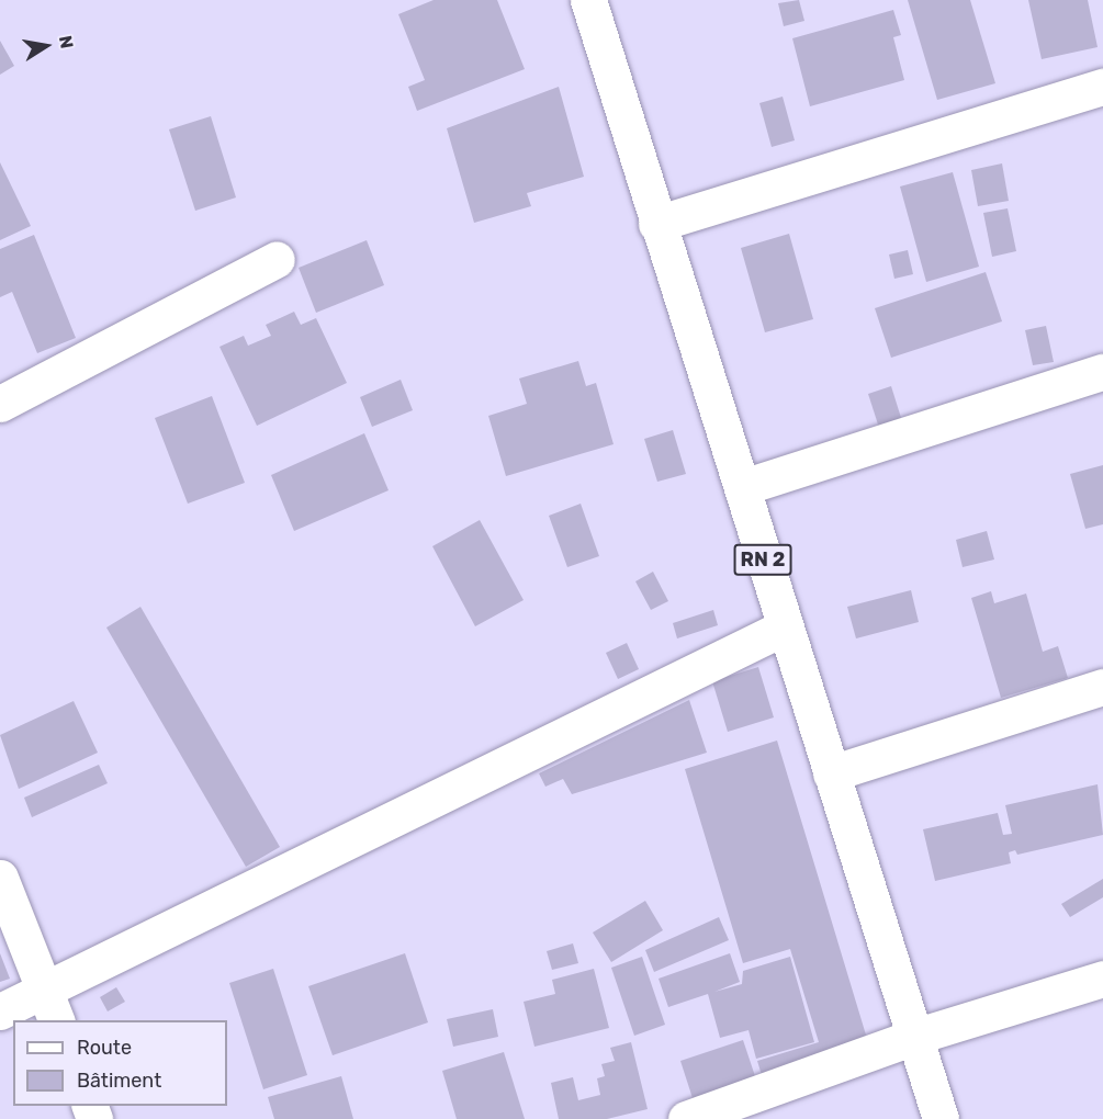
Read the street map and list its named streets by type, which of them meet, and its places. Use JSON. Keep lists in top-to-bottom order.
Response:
{
  "streets": {
    "main road": ["RN 2"]
  },
  "legend": ["Route", "Bâtiment"],
  "north": "right"
}
